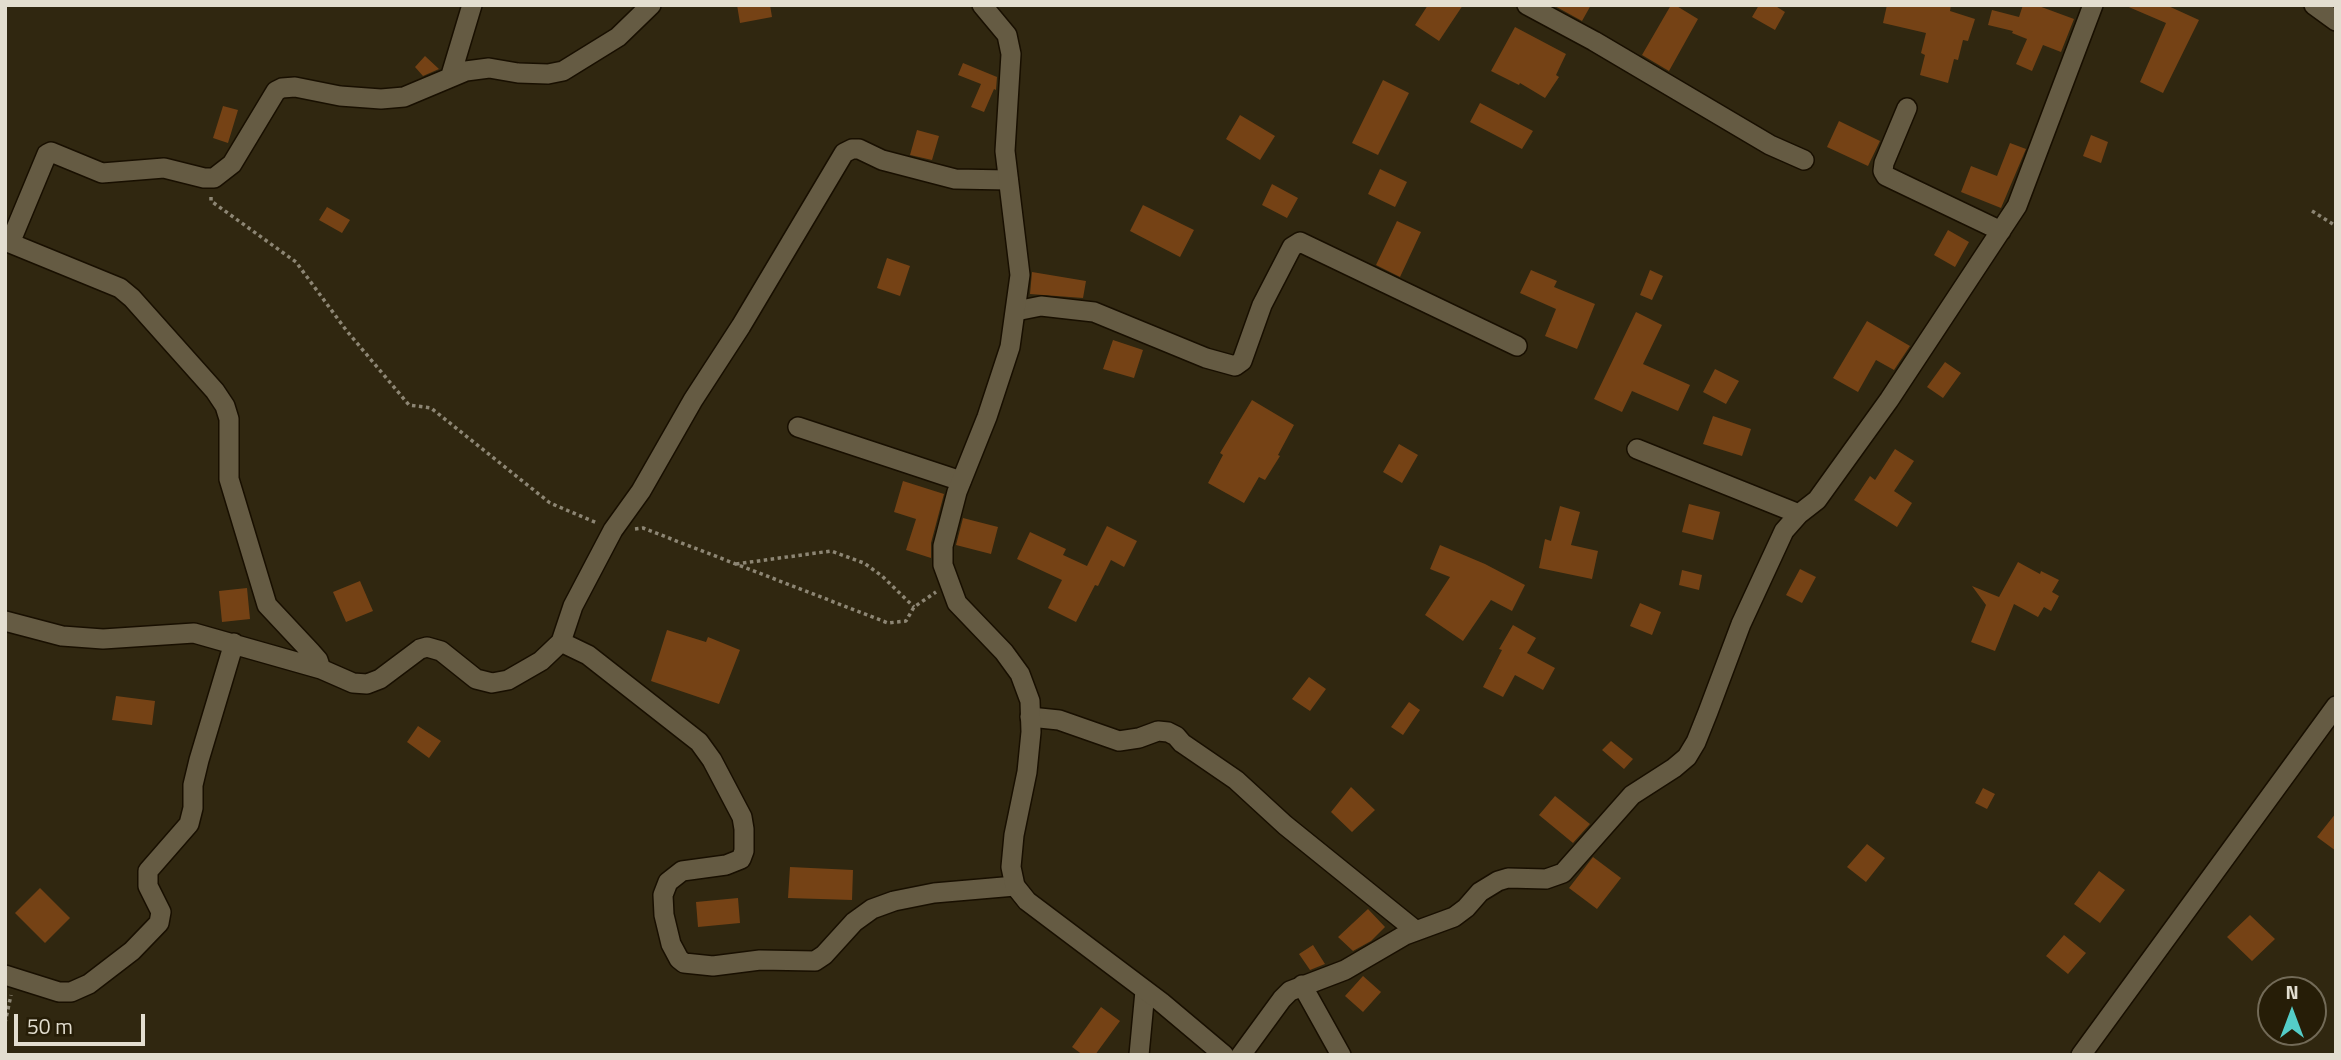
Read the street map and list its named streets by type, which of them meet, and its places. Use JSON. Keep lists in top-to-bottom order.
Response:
{
  "scale_bar": "50 m",
  "north": "top"
}
